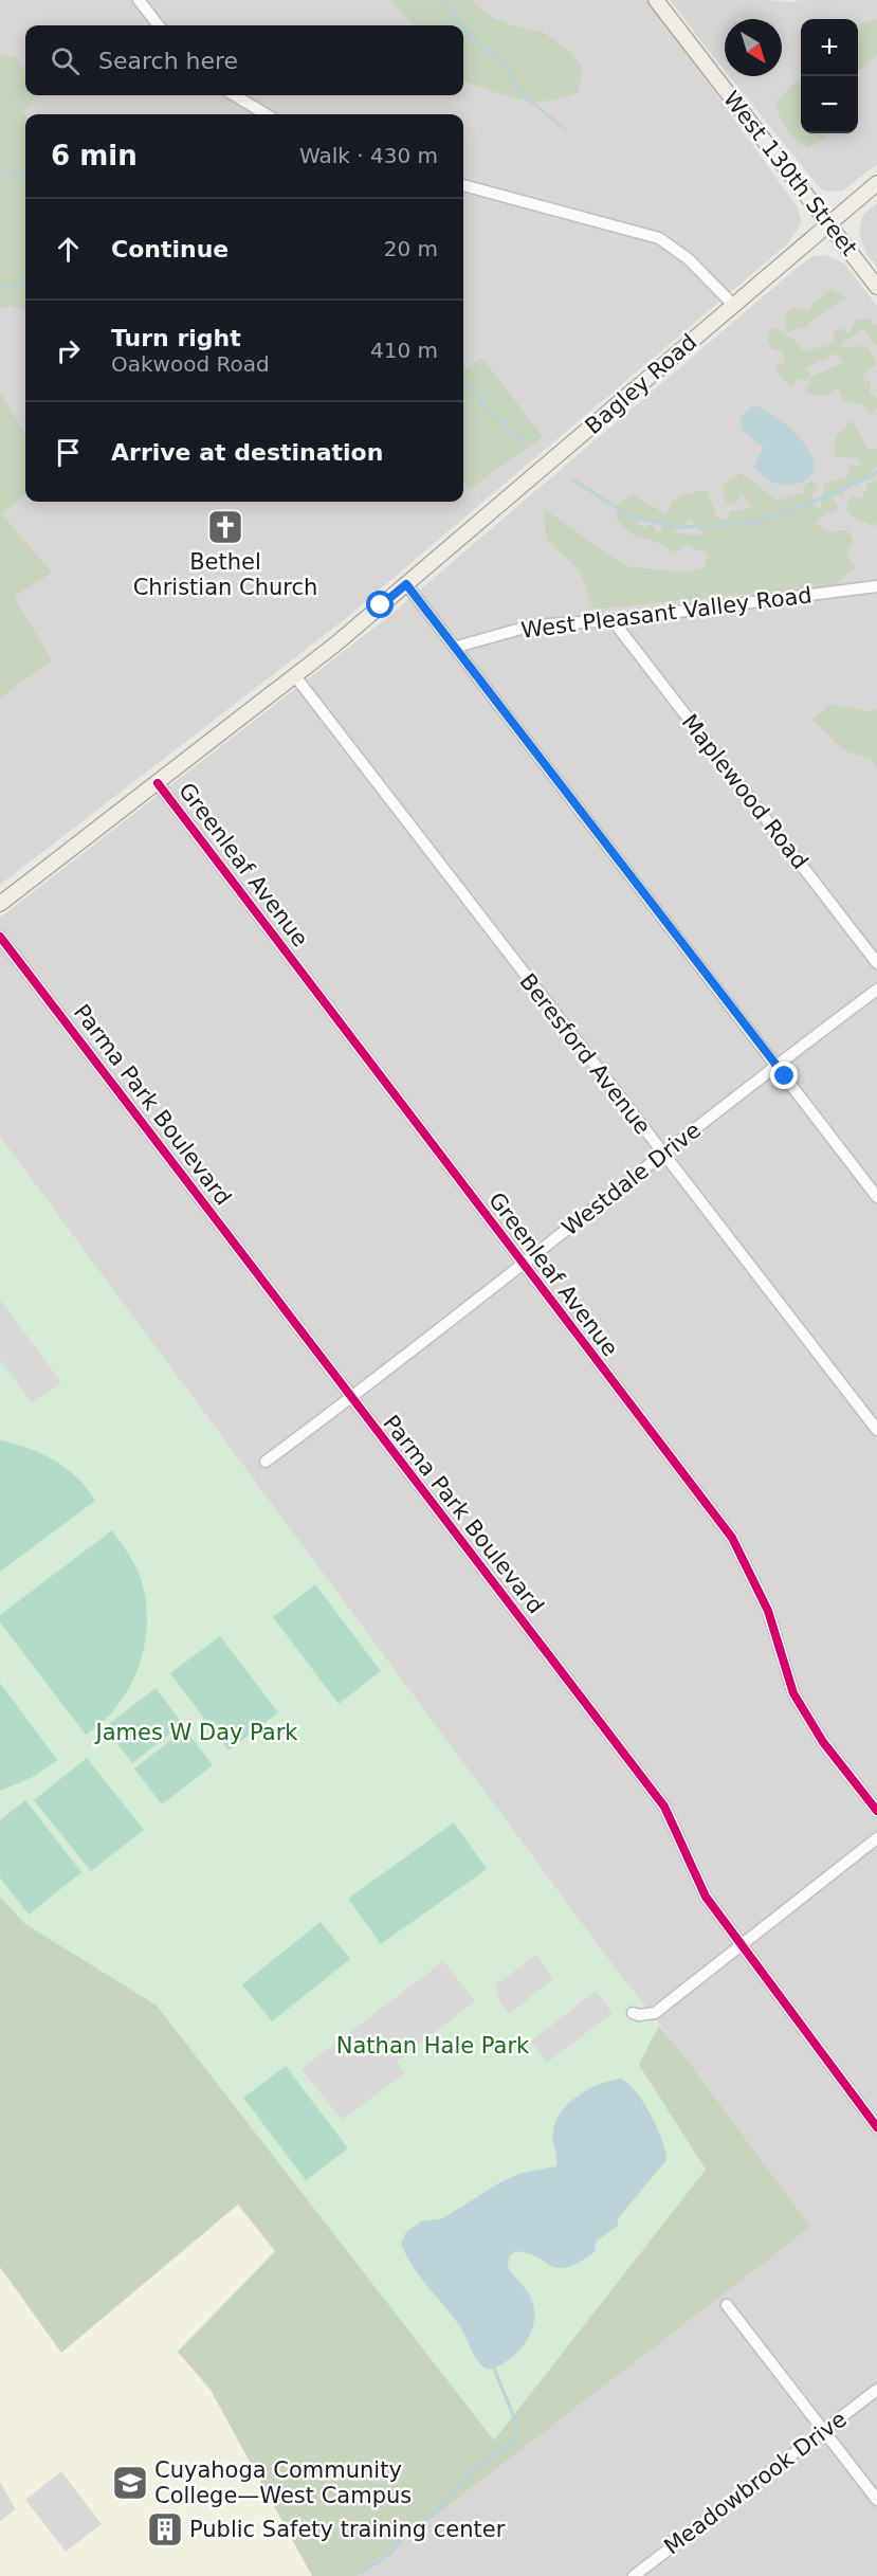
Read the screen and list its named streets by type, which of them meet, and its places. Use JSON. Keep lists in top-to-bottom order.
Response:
{
  "streets": {
    "main road": ["West 130th Street", "Bagley Road"],
    "street": [
      "West Pleasant Valley Road",
      "Maplewood Road",
      "Greenleaf Avenue",
      "Beresford Avenue",
      "Parma Park Boulevard",
      "Westdale Drive",
      "Meadowbrook Drive"
    ]
  },
  "crossings": [
    ["West 130th Street", "Bagley Road"],
    ["West Pleasant Valley Road", "Maplewood Road"],
    ["Greenleaf Avenue", "Westdale Drive"],
    ["Beresford Avenue", "Westdale Drive"],
    ["Parma Park Boulevard", "Westdale Drive"]
  ],
  "parks": ["James W Day Park", "Nathan Hale Park"],
  "places": {
    "church": ["Bethel Christian Church"],
    "school or university": ["Cuyahoga Community College—West Campus"],
    "building": ["Public Safety training center"]
  },
  "north": "bottom right",
  "page": {
    "map_buttons": ["+", "−"],
    "search": "Search here",
    "heading": ["6 min", "Walk · 430 m"],
    "list": [
      ["Continue", "20 m"],
      ["Turn right", "Oakwood Road", "410 m"],
      "Arrive at destination"
    ]
  }
}
